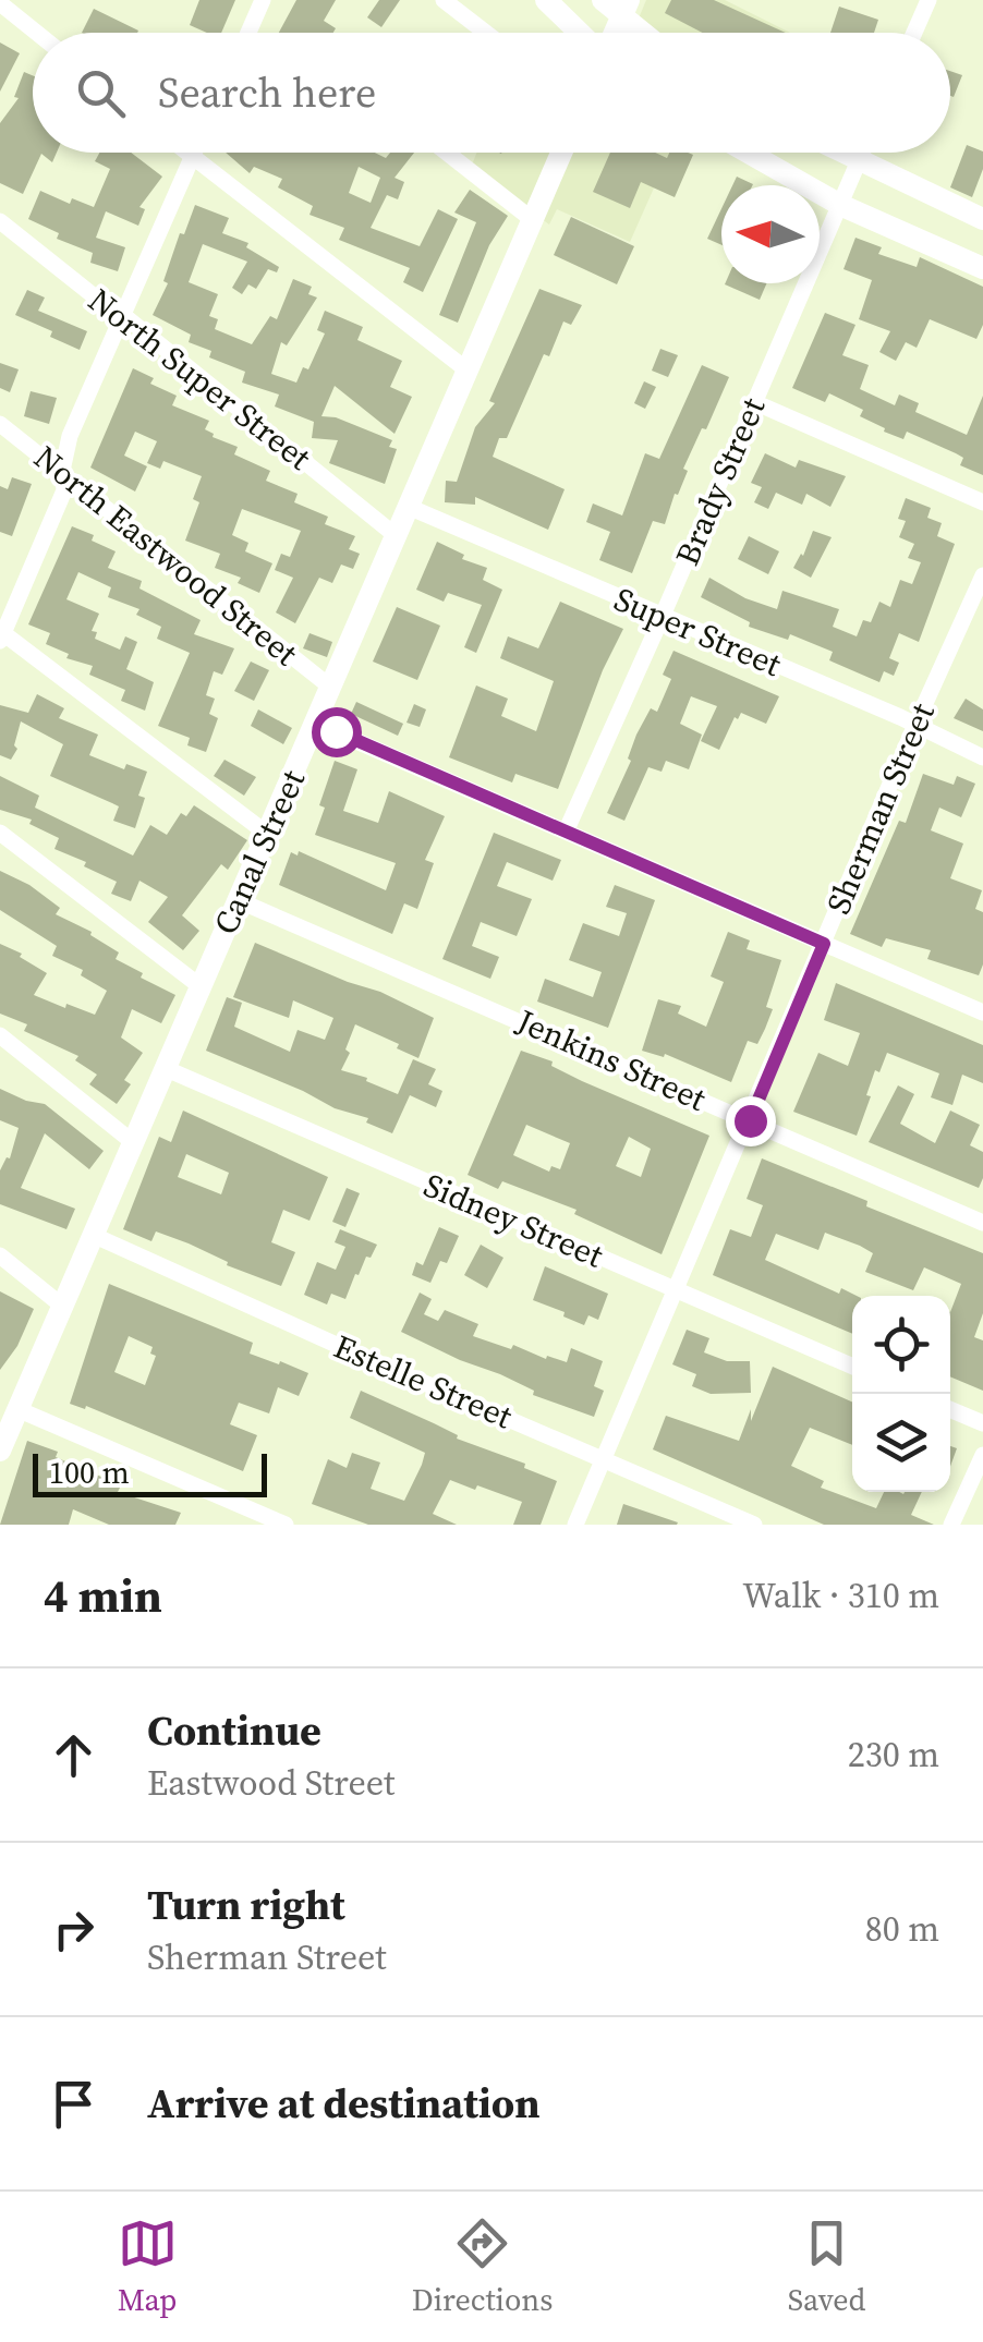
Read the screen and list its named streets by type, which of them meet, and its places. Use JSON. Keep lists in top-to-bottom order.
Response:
{
  "streets": {
    "street": [
      "North Super Street",
      "Brady Street",
      "North Eastwood Street",
      "Super Street",
      "Sherman Street",
      "Canal Street",
      "Jenkins Street",
      "Sidney Street",
      "Estelle Street"
    ]
  },
  "crossings": [
    ["North Super Street", "Canal Street"],
    ["Brady Street", "Super Street"],
    ["North Eastwood Street", "Canal Street"],
    ["Super Street", "Sherman Street"],
    ["Super Street", "Canal Street"],
    ["Sherman Street", "Jenkins Street"],
    ["Sherman Street", "Sidney Street"],
    ["Sherman Street", "Estelle Street"],
    ["Canal Street", "Jenkins Street"],
    ["Canal Street", "Sidney Street"],
    ["Canal Street", "Estelle Street"]
  ],
  "scale_bar": "100 m",
  "north": "left",
  "page": {
    "search": "Search here",
    "scale": "100 m",
    "heading": ["4 min", "Walk · 310 m"],
    "list": [
      ["Continue", "Eastwood Street", "230 m"],
      ["Turn right", "Sherman Street", "80 m"],
      "Arrive at destination"
    ],
    "nav": ["Map", "Directions", "Saved"]
  }
}
